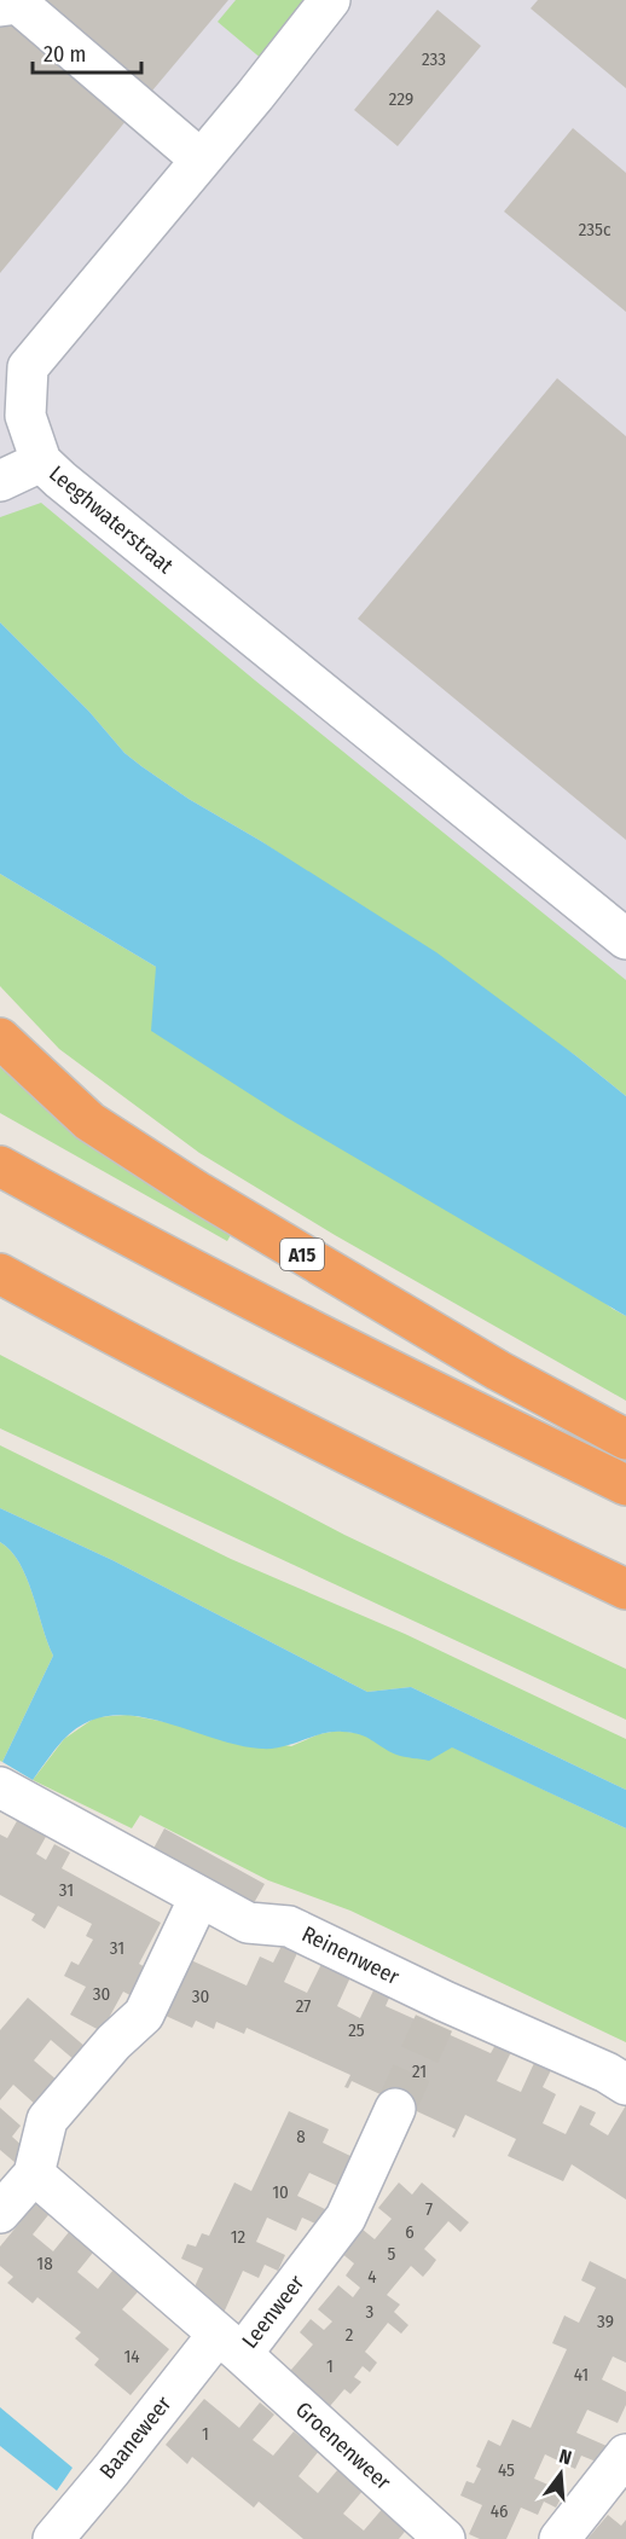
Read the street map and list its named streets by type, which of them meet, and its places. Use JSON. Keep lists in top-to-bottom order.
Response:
{
  "streets": {
    "highway": ["A15"],
    "street": [
      "Leeghwaterstraat",
      "Reinenweer",
      "Leenweer",
      "Baaneweer",
      "Groenenweer"
    ]
  },
  "crossings": [
    ["Leenweer", "Baaneweer"],
    ["Leenweer", "Groenenweer"],
    ["Baaneweer", "Groenenweer"]
  ],
  "house_numbers": [
    "233",
    "229",
    "235c",
    "31",
    "31",
    "30",
    "30",
    "27",
    "25",
    "21",
    "8",
    "10",
    "7",
    "6",
    "12",
    "5",
    "18",
    "4",
    "3",
    "39",
    "2",
    "14",
    "1",
    "41",
    "1",
    "45",
    "46"
  ],
  "scale_bar": "20 m",
  "north": "top"
}
